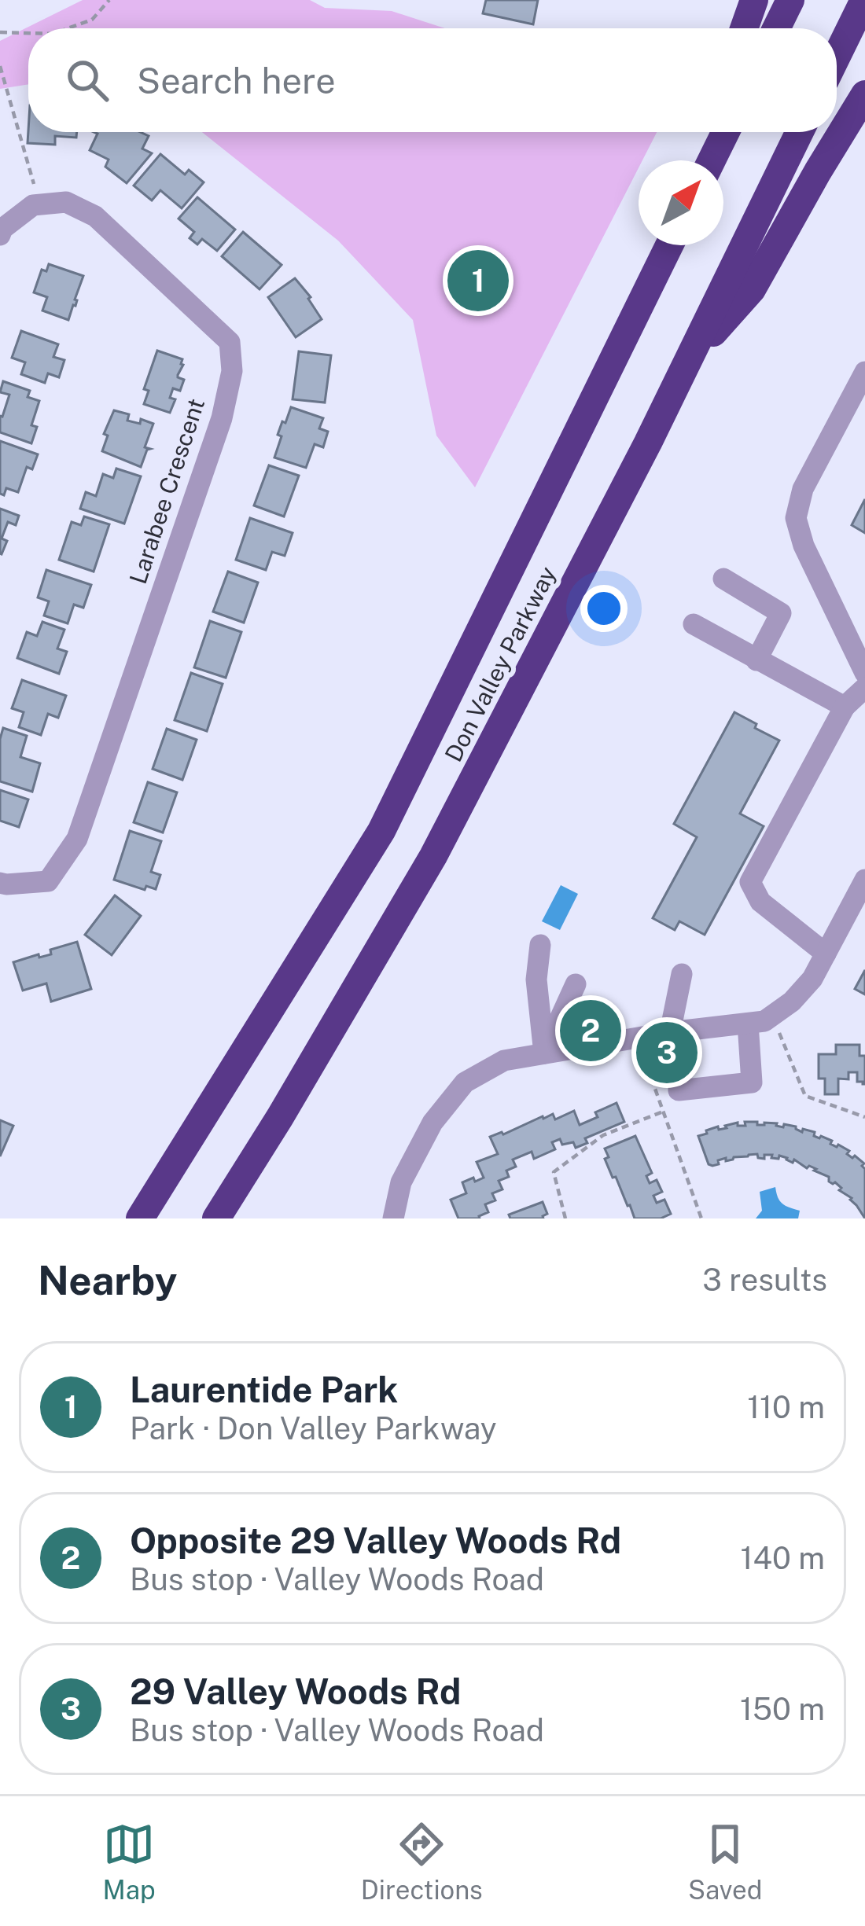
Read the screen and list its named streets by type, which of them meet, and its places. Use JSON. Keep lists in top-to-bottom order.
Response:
{
  "streets": {
    "highway": ["Don Valley Parkway"],
    "street": ["Larabee Crescent"]
  },
  "north": "top right",
  "page": {
    "search": "Search here",
    "pins": ["1", "2", "3"],
    "heading": ["Nearby", "3 results"],
    "list": [
      {
        "mark": "1",
        "name": "Laurentide Park",
        "note": "Park · Don Valley Parkway",
        "value": "110 m"
      },
      {
        "mark": "2",
        "name": "Opposite 29 Valley Woods Rd",
        "note": "Bus stop · Valley Woods Road",
        "value": "140 m"
      },
      {
        "mark": "3",
        "name": "29 Valley Woods Rd",
        "note": "Bus stop · Valley Woods Road",
        "value": "150 m"
      }
    ],
    "nav": ["Map", "Directions", "Saved"]
  }
}
